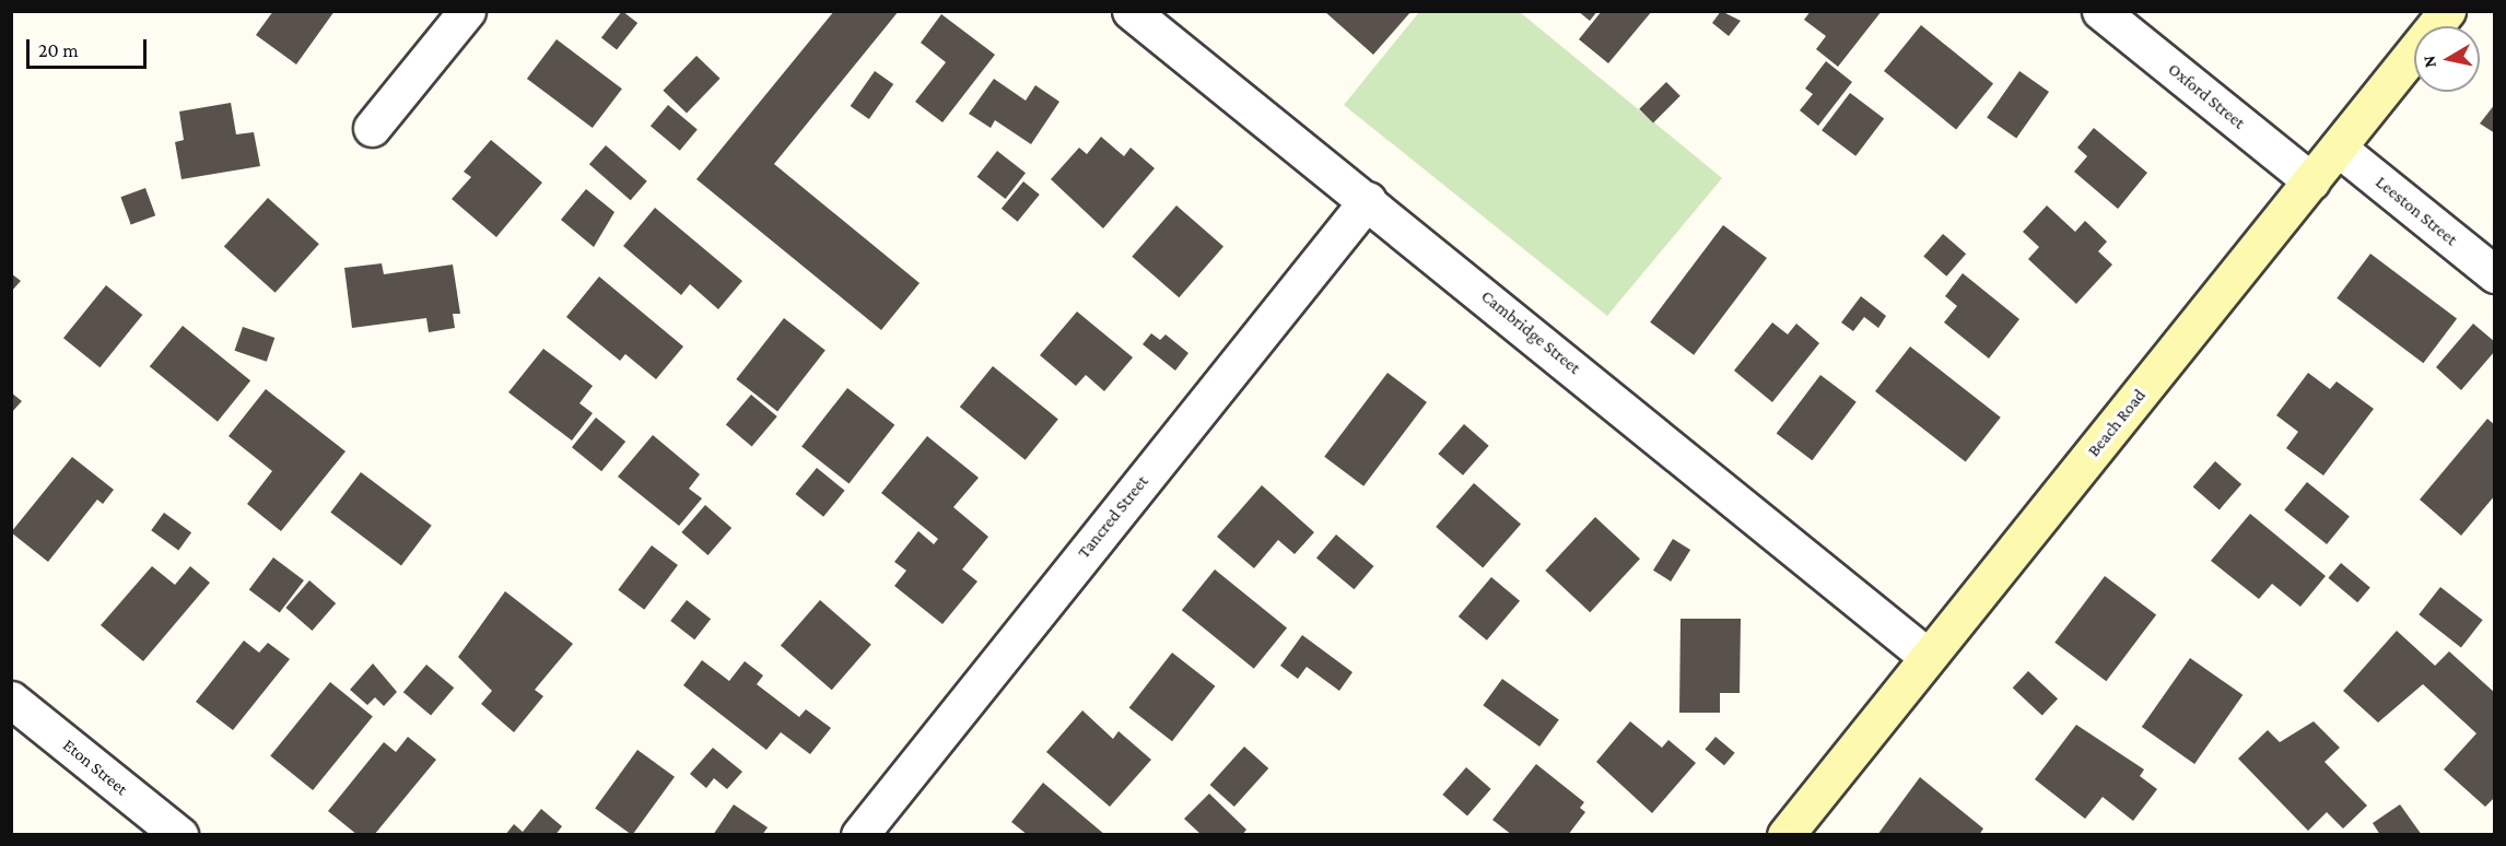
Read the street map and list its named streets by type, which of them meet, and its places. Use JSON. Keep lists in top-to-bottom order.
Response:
{
  "streets": {
    "street": [
      "Oxford Street",
      "Leeston Street",
      "Cambridge Street",
      "Beach Road",
      "Tancred Street",
      "Eton Street"
    ]
  },
  "crossings": [
    ["Oxford Street", "Beach Road"],
    ["Leeston Street", "Beach Road"],
    ["Cambridge Street", "Beach Road"],
    ["Cambridge Street", "Tancred Street"]
  ],
  "scale_bar": "20 m",
  "north": "left"
}
